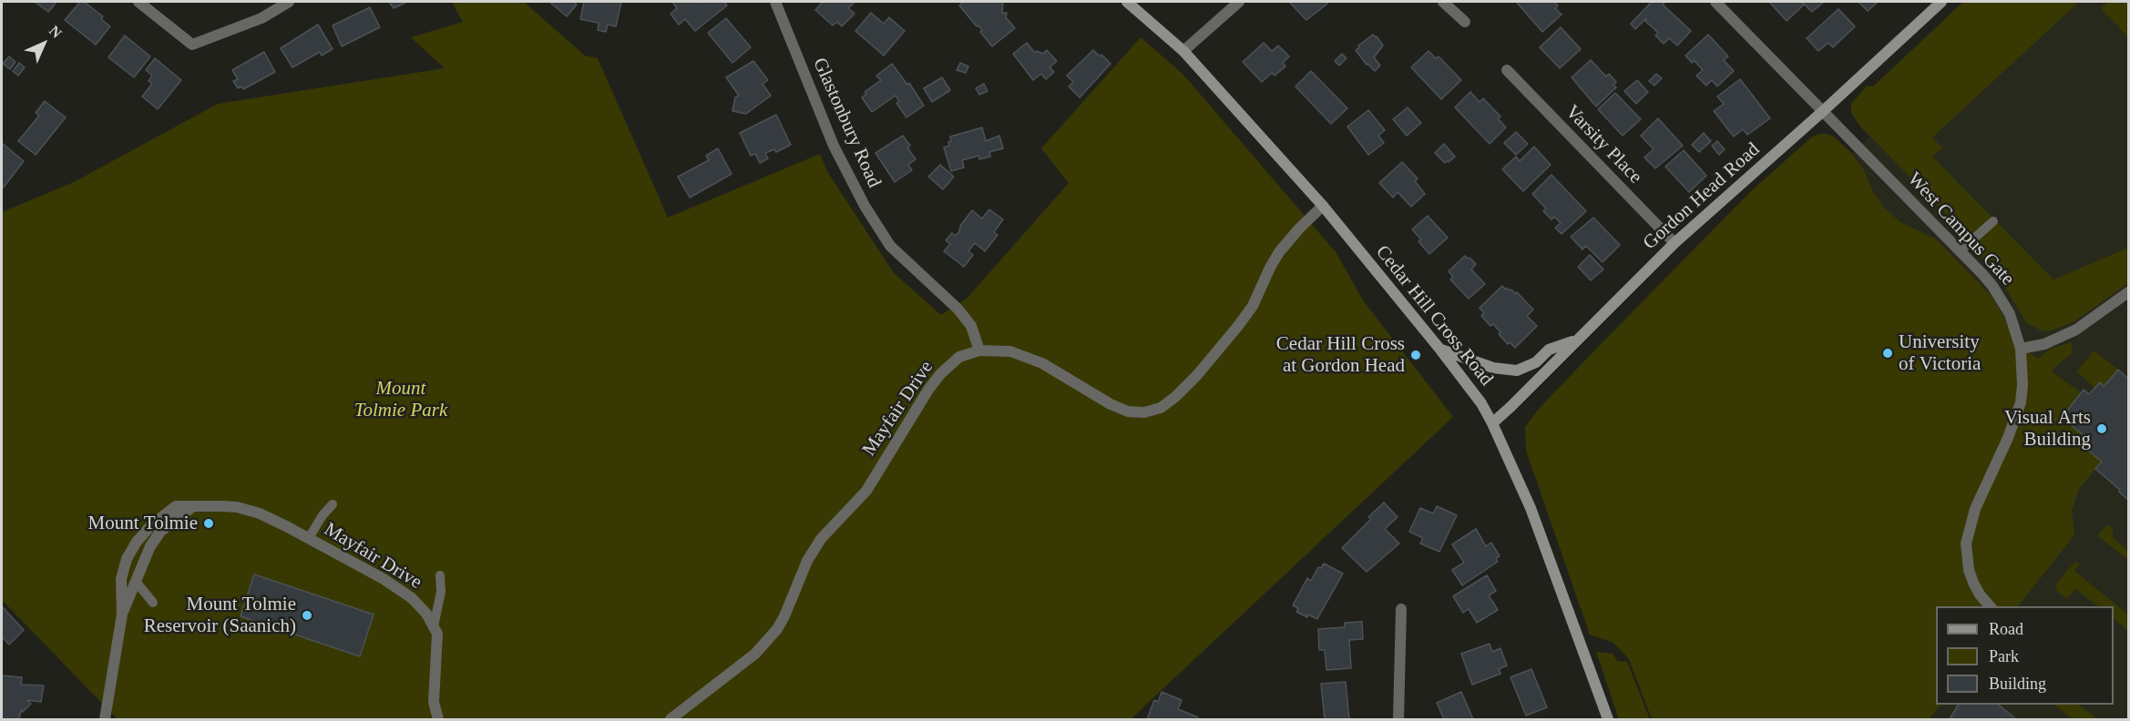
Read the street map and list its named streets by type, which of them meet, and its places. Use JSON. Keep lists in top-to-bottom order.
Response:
{
  "streets": {
    "main road": ["Gordon Head Road", "Cedar Hill Cross Road"],
    "street": [
      "Glastonbury Road",
      "Varsity Place",
      "West Campus Gate",
      "Mayfair Drive"
    ]
  },
  "crossings": [
    ["Glastonbury Road", "Mayfair Drive"],
    ["Varsity Place", "Gordon Head Road"],
    ["Gordon Head Road", "West Campus Gate"],
    ["Gordon Head Road", "Cedar Hill Cross Road"],
    ["Cedar Hill Cross Road", "Mayfair Drive"]
  ],
  "parks": ["Mount Tolmie Park"],
  "places": [
    "University of Victoria",
    "Cedar Hill Cross at Gordon Head",
    "Visual Arts Building",
    "Mount Tolmie",
    "Mount Tolmie Reservoir (Saanich)"
  ],
  "legend": ["Road", "Park", "Building"],
  "north": "top right"
}
